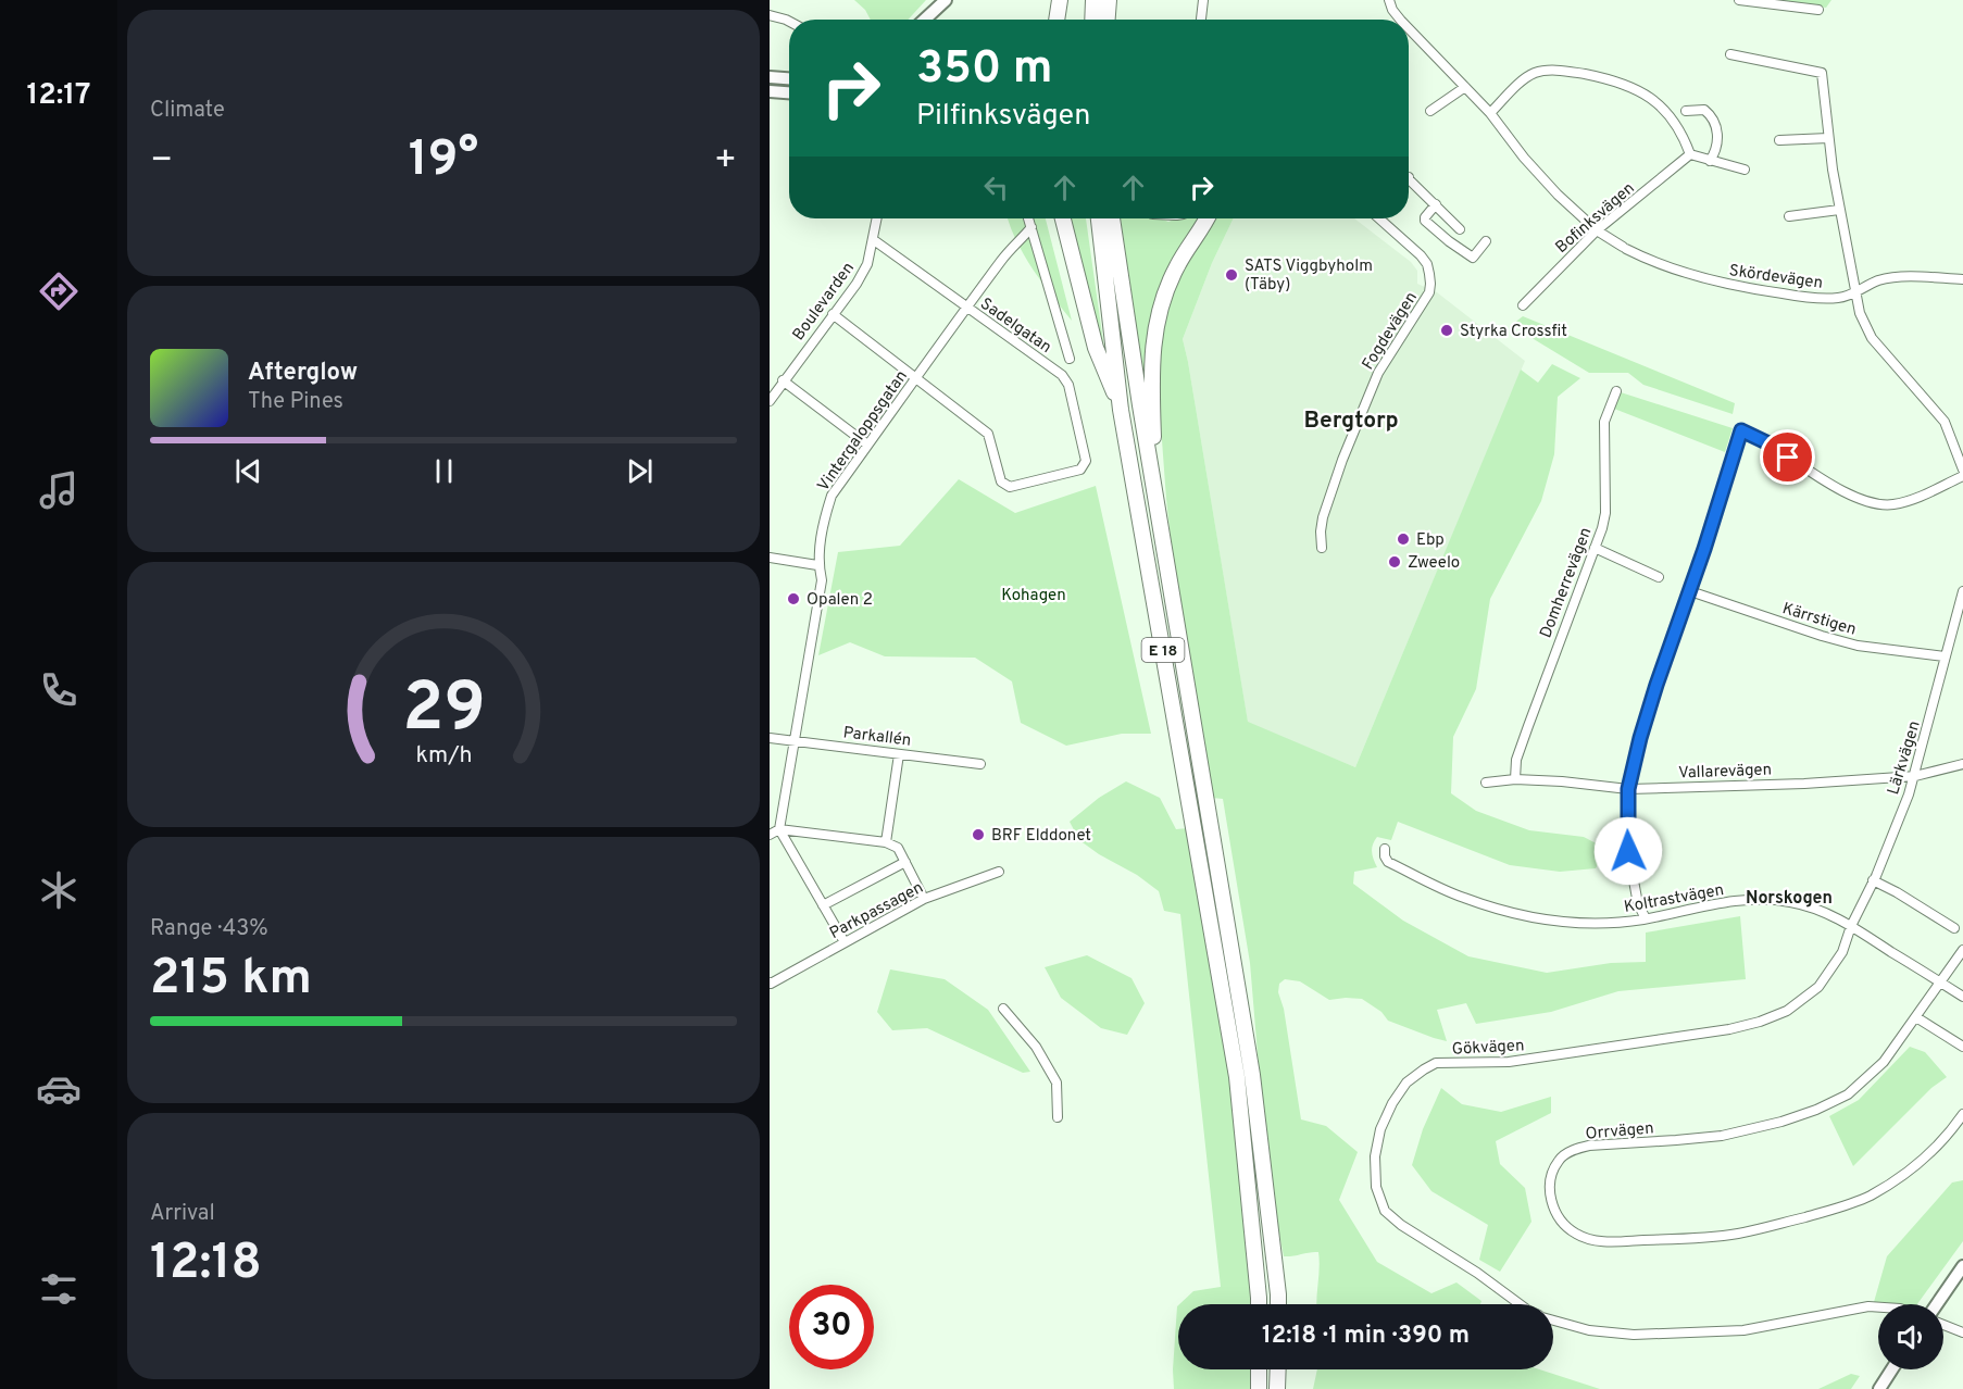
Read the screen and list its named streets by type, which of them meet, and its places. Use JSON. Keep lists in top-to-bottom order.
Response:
{
  "streets": {
    "highway": ["E 18"],
    "street": [
      "Bofinksvägen",
      "Skördevägen",
      "Boulevarden",
      "Sadelgatan",
      "Fogdevägen",
      "Vintergaloppsgatan",
      "Domherrevägen",
      "Kärrstigen",
      "Parkallén",
      "Lärkvägen",
      "Vallarevägen",
      "Koltrastvägen",
      "Parkpassagen",
      "Gökvägen",
      "Orrvägen"
    ]
  },
  "crossings": [
    ["Bofinksvägen", "Skördevägen"],
    ["Boulevarden", "Sadelgatan"],
    ["Sadelgatan", "Vintergaloppsgatan"],
    ["Vintergaloppsgatan", "Parkallén"],
    ["Domherrevägen", "Vallarevägen"],
    ["Kärrstigen", "Lärkvägen"],
    ["Lärkvägen", "Vallarevägen"],
    ["Lärkvägen", "Koltrastvägen"],
    ["Lärkvägen", "Gökvägen"],
    ["Koltrastvägen", "Gökvägen"],
    ["Koltrastvägen", "Orrvägen"]
  ],
  "districts": ["Bergtorp", "Norskogen"],
  "parks": ["Kohagen"],
  "places": [
    "SATS Viggbyholm (Täby)",
    "Styrka Crossfit",
    "Ebp",
    "Zweelo",
    "Opalen 2",
    "BRF Elddonet"
  ],
  "page": {
    "tabs": "12:17",
    "tile": [
      "Climate",
      ["Range · 43%", "215 km"],
      ["Arrival", "12:18"]
    ],
    "turn": ["350 m", "Pilfinksvägen"],
    "heat": ["−", "19°", "+"],
    "song": ["Afterglow", "The Pines"],
    "limit": "30",
    "trip": "12:18 · 1 min · 390 m",
    "gauge": ["29", "km/h"]
  }
}
